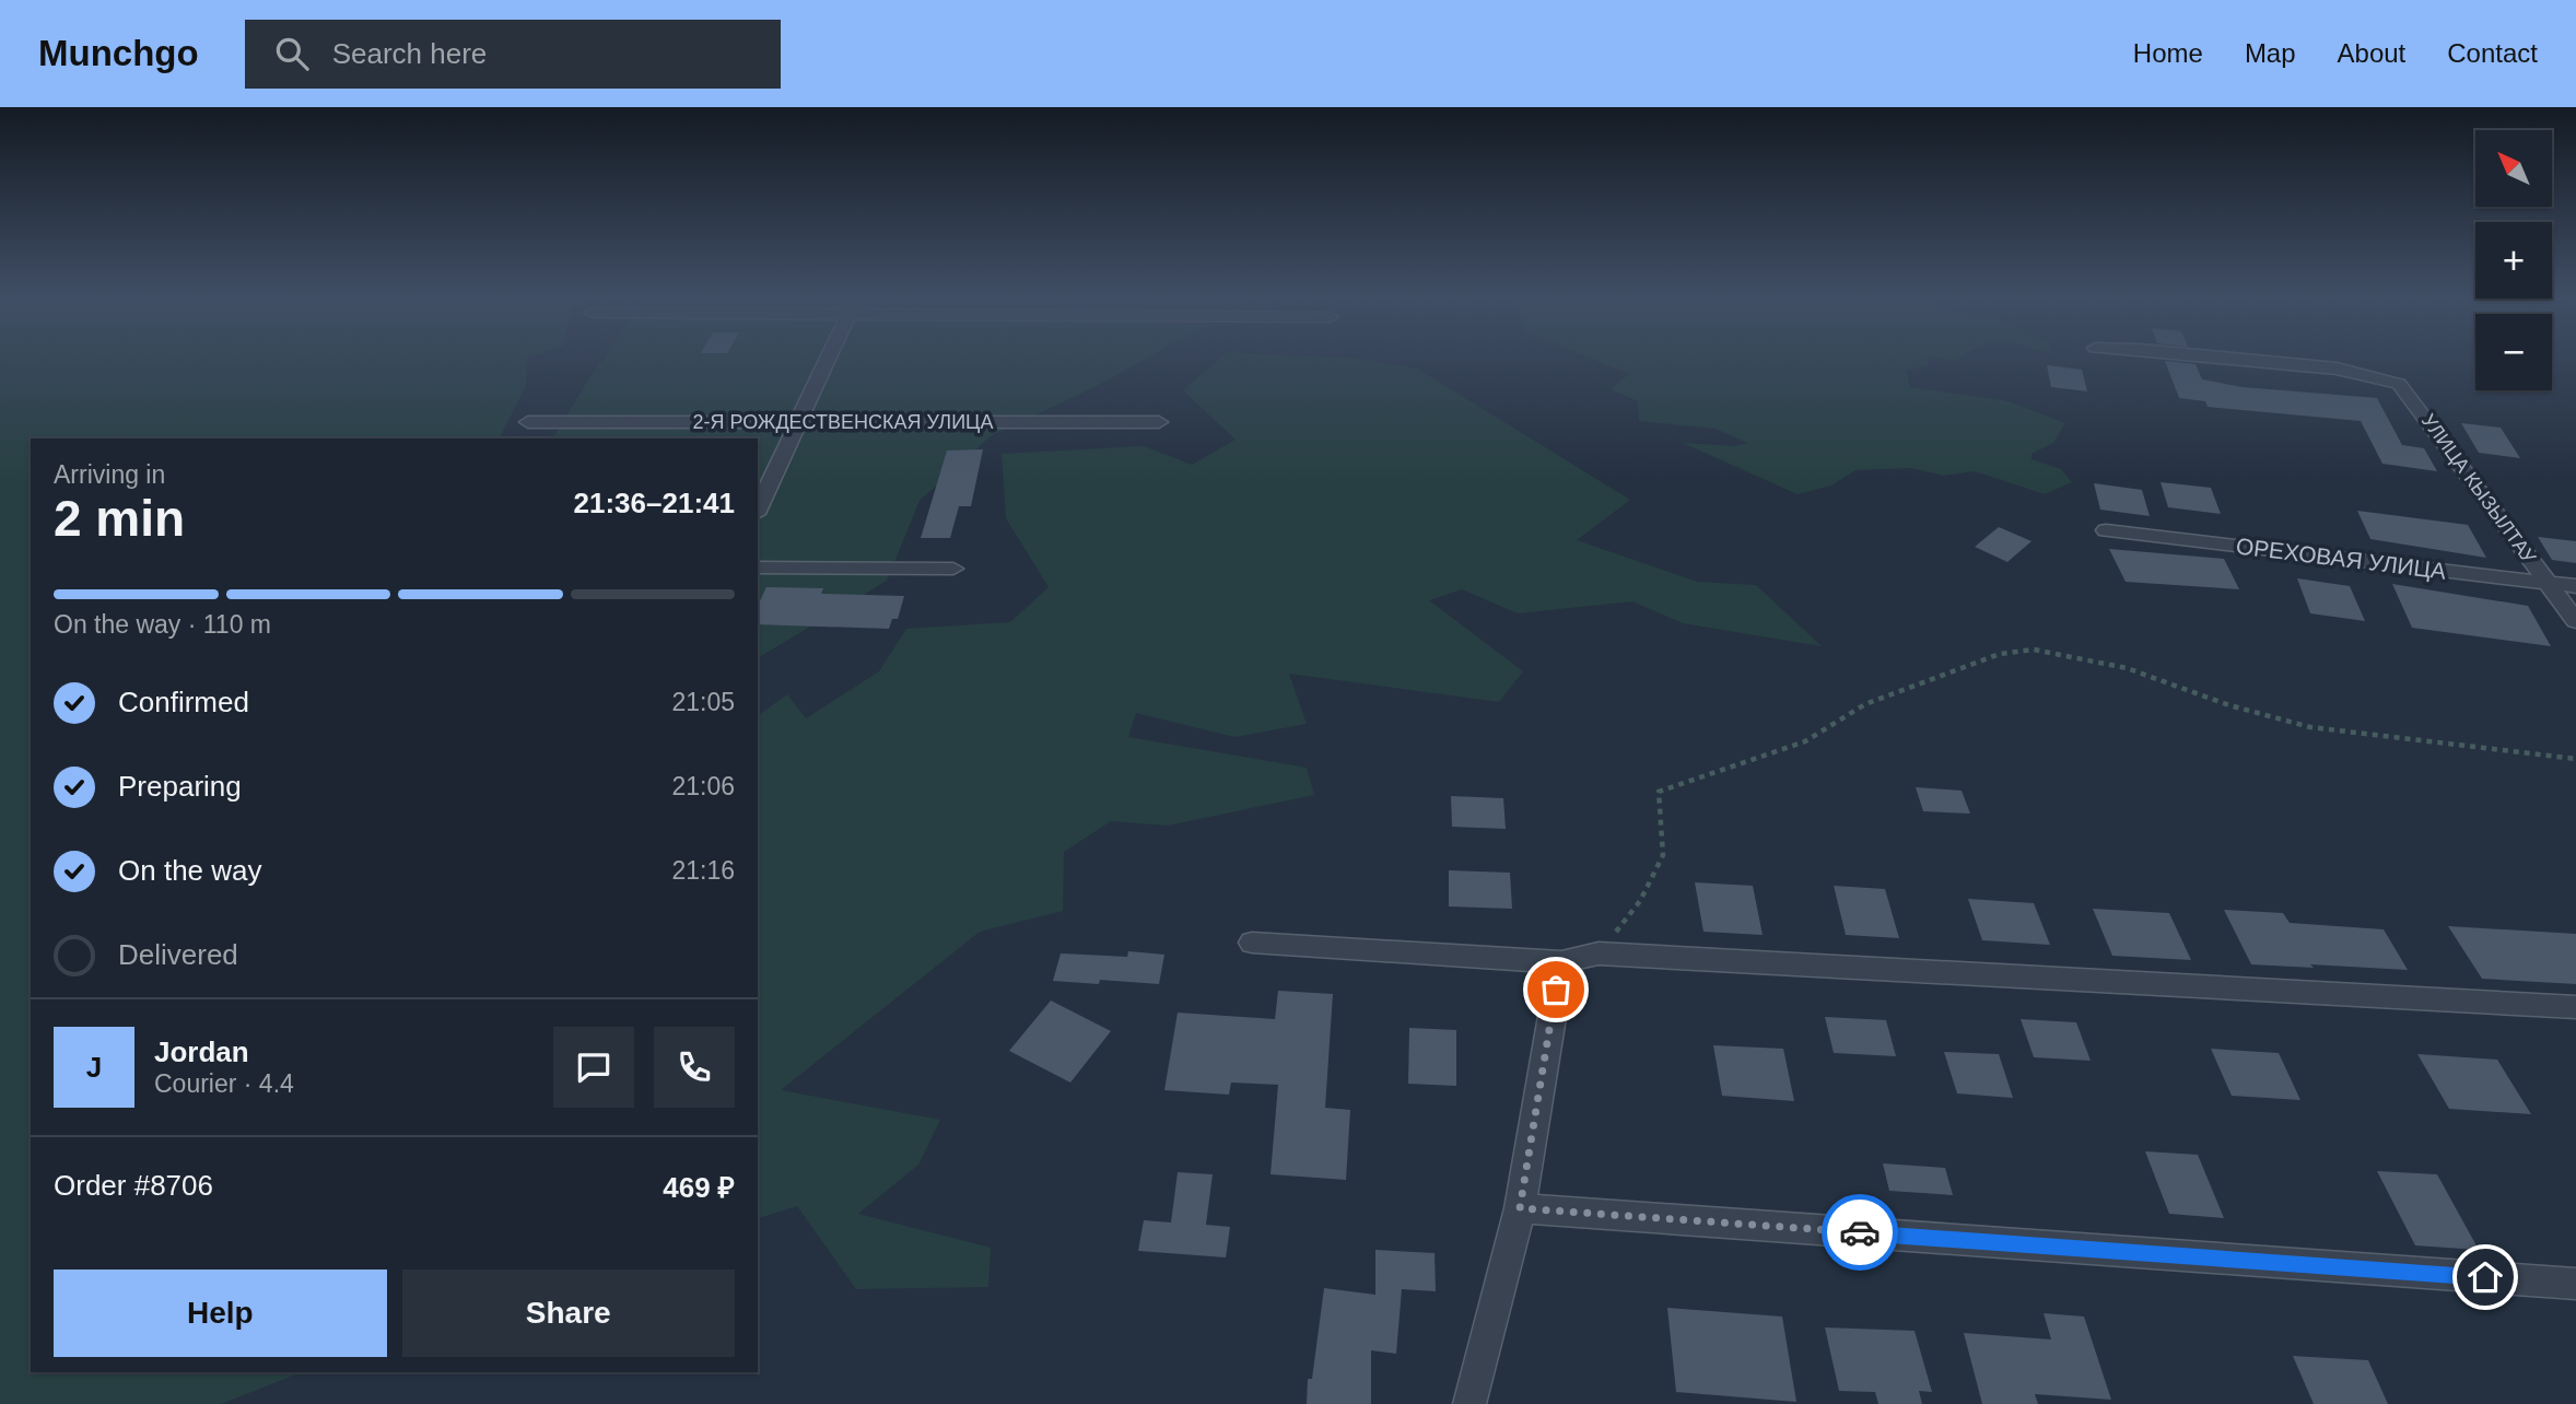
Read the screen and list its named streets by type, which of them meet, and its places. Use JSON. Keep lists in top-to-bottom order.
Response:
{
  "streets": {
    "street": ["2-Я РОЖДЕСТВЕНСКАЯ УЛИЦА", "УЛИЦА КЫЗЫЛТАУ", "ОРЕХОВАЯ УЛИЦА"]
  },
  "crossings": [
    ["УЛИЦА КЫЗЫЛТАУ", "ОРЕХОВАЯ УЛИЦА"]
  ],
  "north": "top left",
  "page": {
    "header": "Munchgo",
    "search": "Search here",
    "nav": [
      "Home",
      "Map",
      "About",
      "Contact"
    ],
    "map_buttons": ["+", "−"],
    "heading": ["2 min", "Arriving in", "21:36–21:41"],
    "panel": [
      "Jordan",
      "Courier · 4.4",
      "Order #8706",
      "469 ₽"
    ],
    "bar": "On the way · 110 m",
    "list": [
      ["Confirmed", "21:05"],
      ["Preparing", "21:06"],
      ["On the way", "21:16"],
      "Delivered"
    ],
    "round": "J",
    "buttons": ["Help", "Share"]
  }
}
